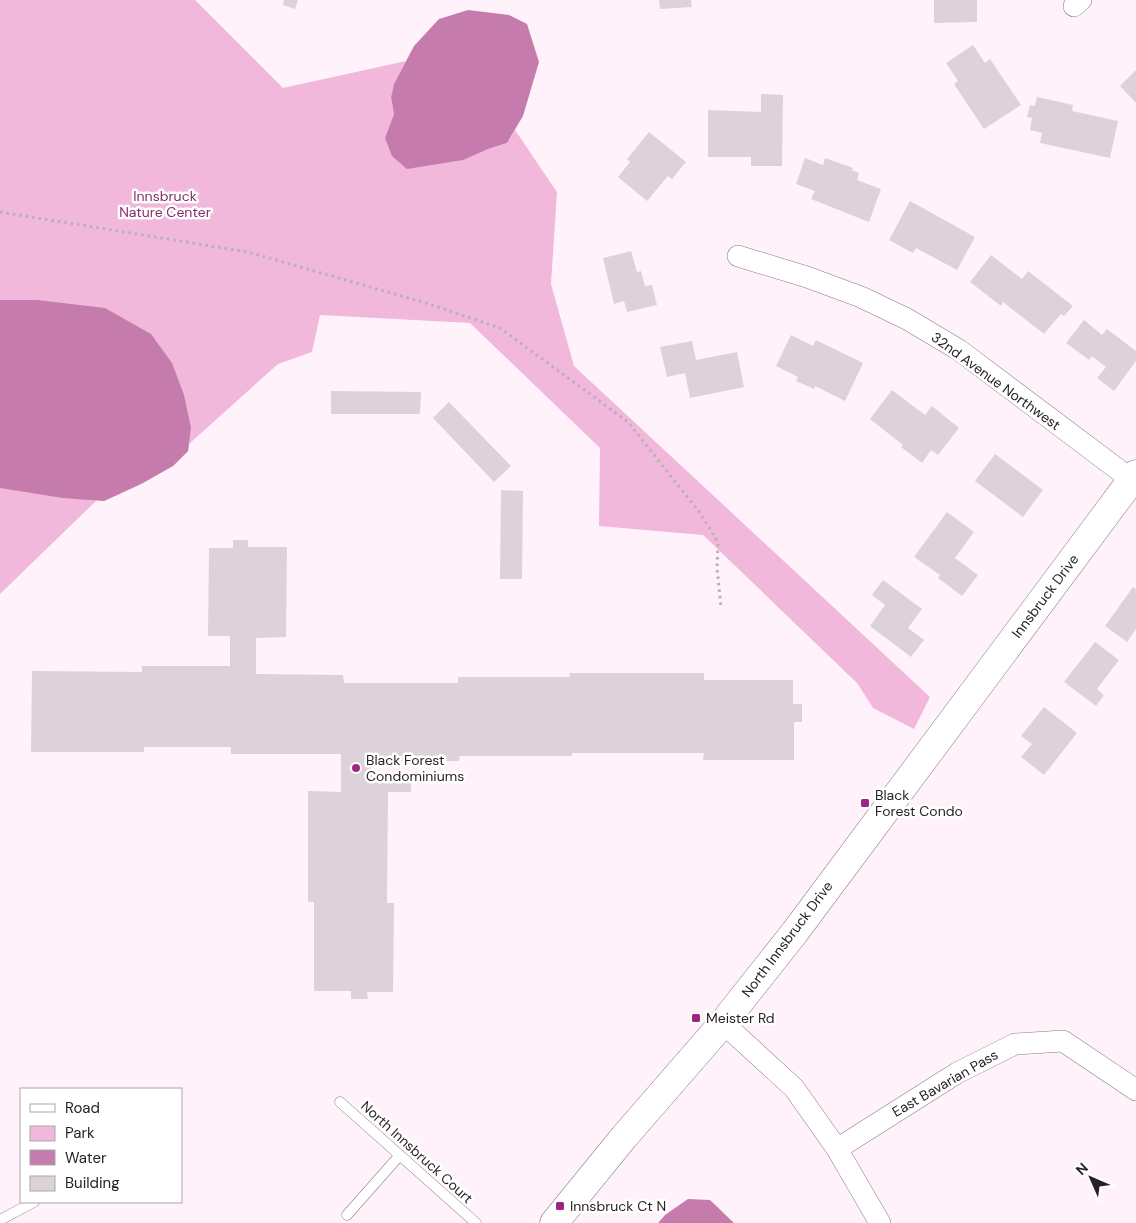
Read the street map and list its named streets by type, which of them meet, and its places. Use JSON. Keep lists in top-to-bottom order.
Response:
{
  "streets": {
    "street": [
      "32nd Avenue Northwest",
      "Innsbruck Drive",
      "North Innsbruck Drive",
      "East Bavarian Pass"
    ],
    "lane": ["North Innsbruck Court"]
  },
  "crossings": [
    ["32nd Avenue Northwest", "Innsbruck Drive"],
    ["Innsbruck Drive", "North Innsbruck Drive"]
  ],
  "parks": ["Innsbruck Nature Center"],
  "places": {
    "other": ["Black Forest Condominiums"],
    "transit": ["Black Forest Condo", "Meister Rd", "Innsbruck Ct N"]
  },
  "legend": [
    "Road",
    "Park",
    "Water",
    "Building"
  ],
  "north": "top left"
}
